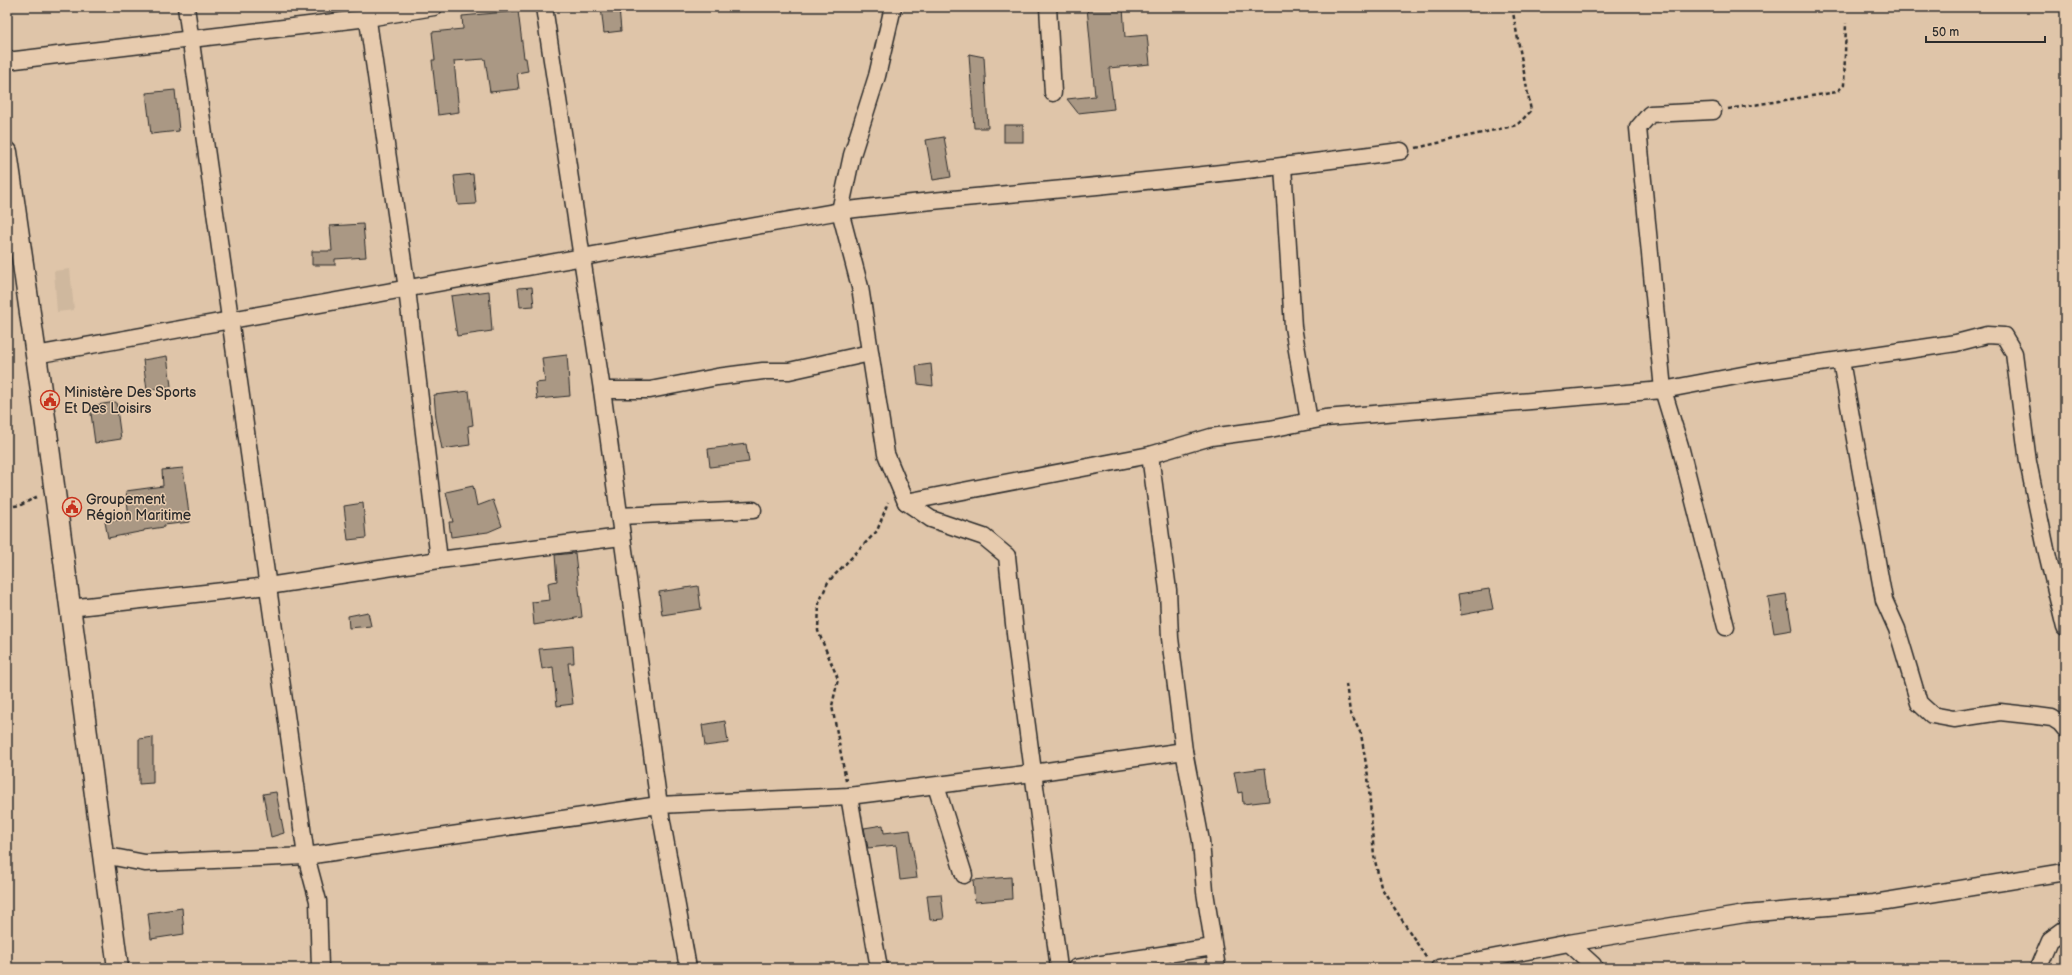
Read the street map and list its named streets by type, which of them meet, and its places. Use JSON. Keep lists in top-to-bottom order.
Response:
{
  "places": {
    "public building": ["Ministère Des Sports Et Des Loisirs", "Groupement Région Maritime"]
  },
  "scale_bar": "50 m"
}
